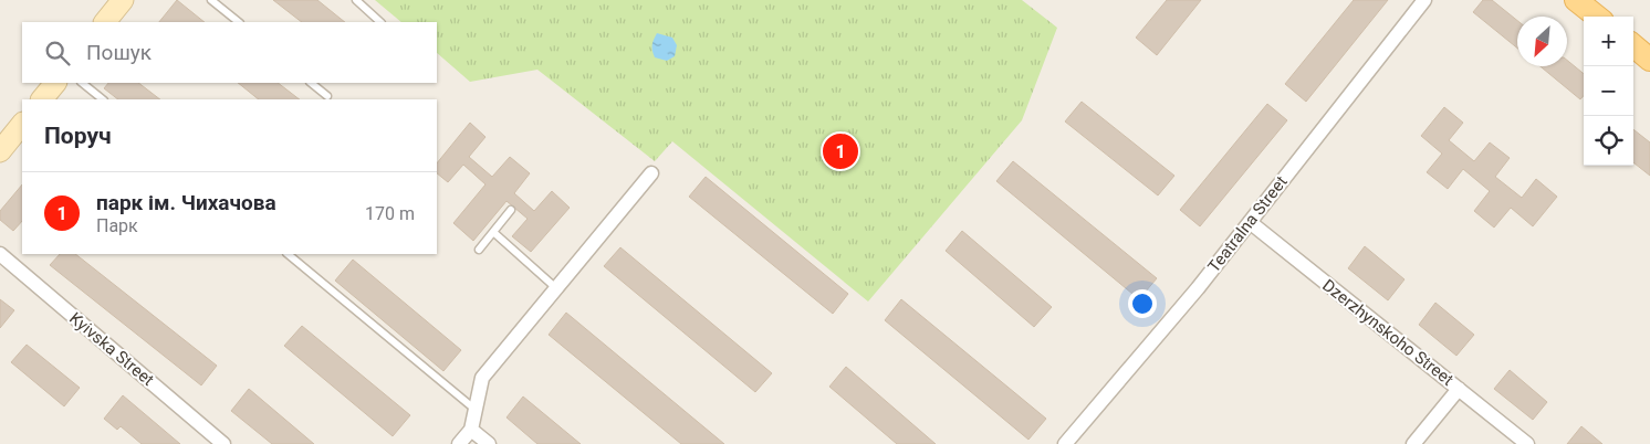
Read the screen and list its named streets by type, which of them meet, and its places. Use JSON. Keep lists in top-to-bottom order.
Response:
{
  "streets": {
    "street": ["Teatralna Street", "Dzerzhynskoho Street", "Kyivska Street"]
  },
  "crossings": [
    ["Teatralna Street", "Dzerzhynskoho Street"]
  ],
  "north": "bottom left",
  "page": {
    "map_buttons": ["+", "−"],
    "search": "Пошук",
    "heading": "Поруч",
    "pins": "1",
    "list": [
      {
        "mark": "1",
        "name": "парк ім. Чихачова",
        "note": "Парк",
        "value": "170 m"
      }
    ]
  }
}
